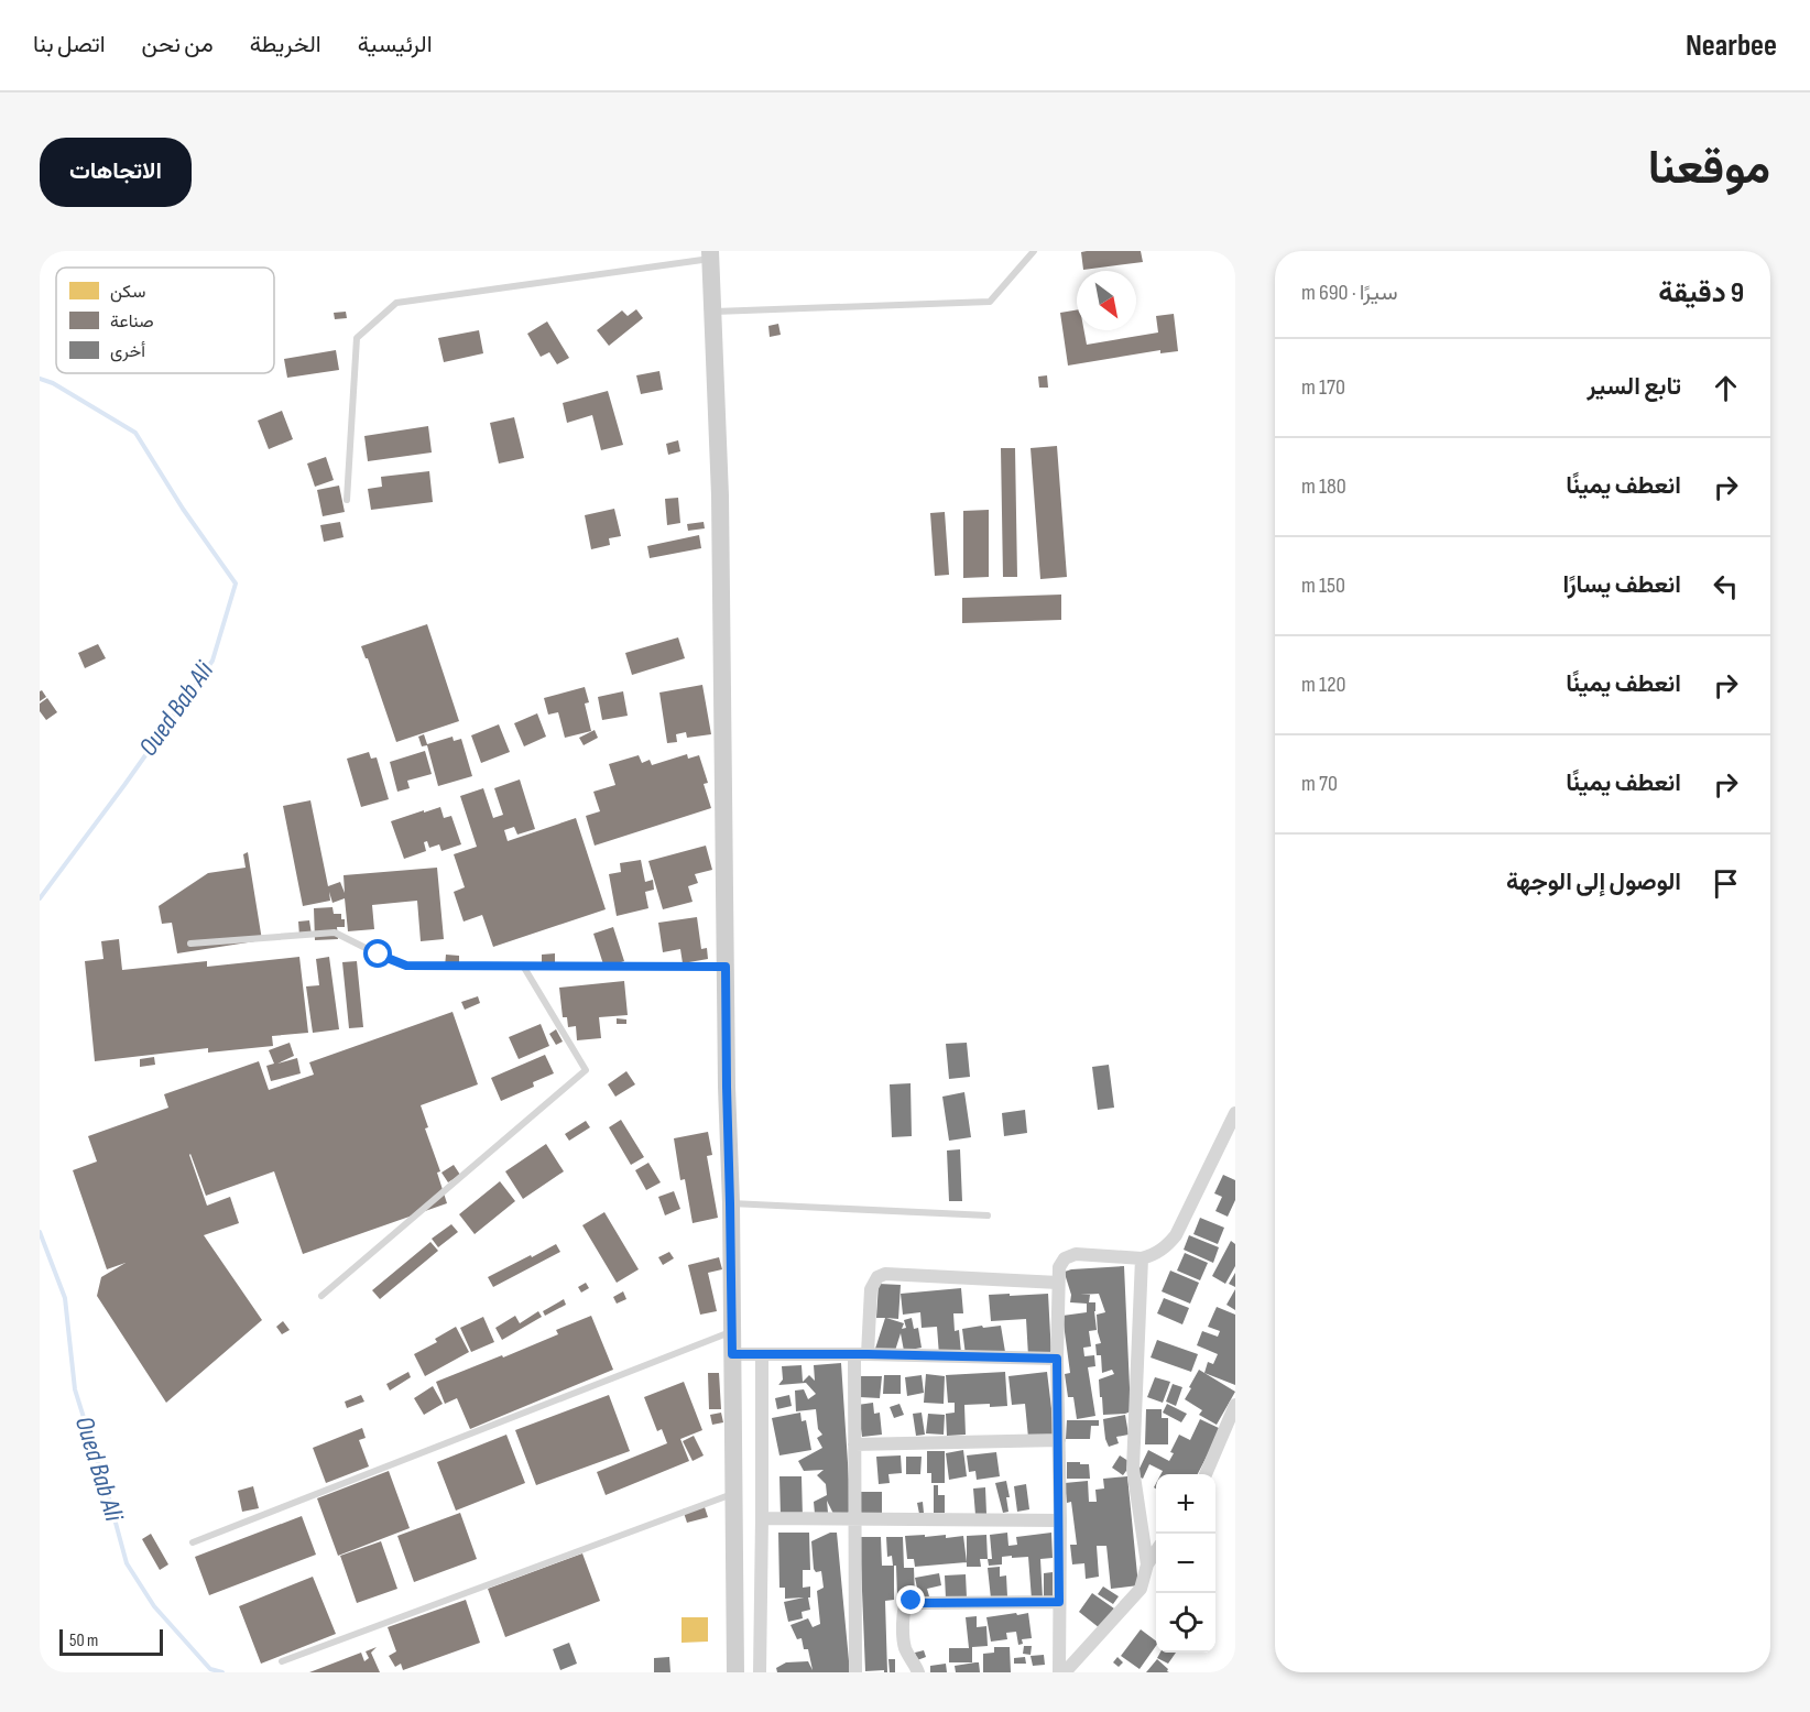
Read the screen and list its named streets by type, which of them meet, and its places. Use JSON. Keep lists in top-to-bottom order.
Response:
{
  "water": ["Oued Bab Ali"],
  "legend": ["سكن", "صناعة", "أخرى"],
  "scale_bar": "50 m",
  "north": "bottom right",
  "page": {
    "header": "Nearbee",
    "nav": [
      "الرئيسية",
      "الخريطة",
      "من نحن",
      "اتصل بنا"
    ],
    "title": "موقعنا",
    "buttons": "الاتجاهات",
    "heading": ["9 دقيقة", "سيرًا · 690 m"],
    "list": [
      ["تابع السير", "170 m"],
      ["انعطف يمينًا", "180 m"],
      ["انعطف يسارًا", "150 m"],
      ["انعطف يمينًا", "120 m"],
      ["انعطف يمينًا", "70 m"],
      "الوصول إلى الوجهة"
    ],
    "map_buttons": ["+", "−"],
    "scale": "50 m"
  }
}
